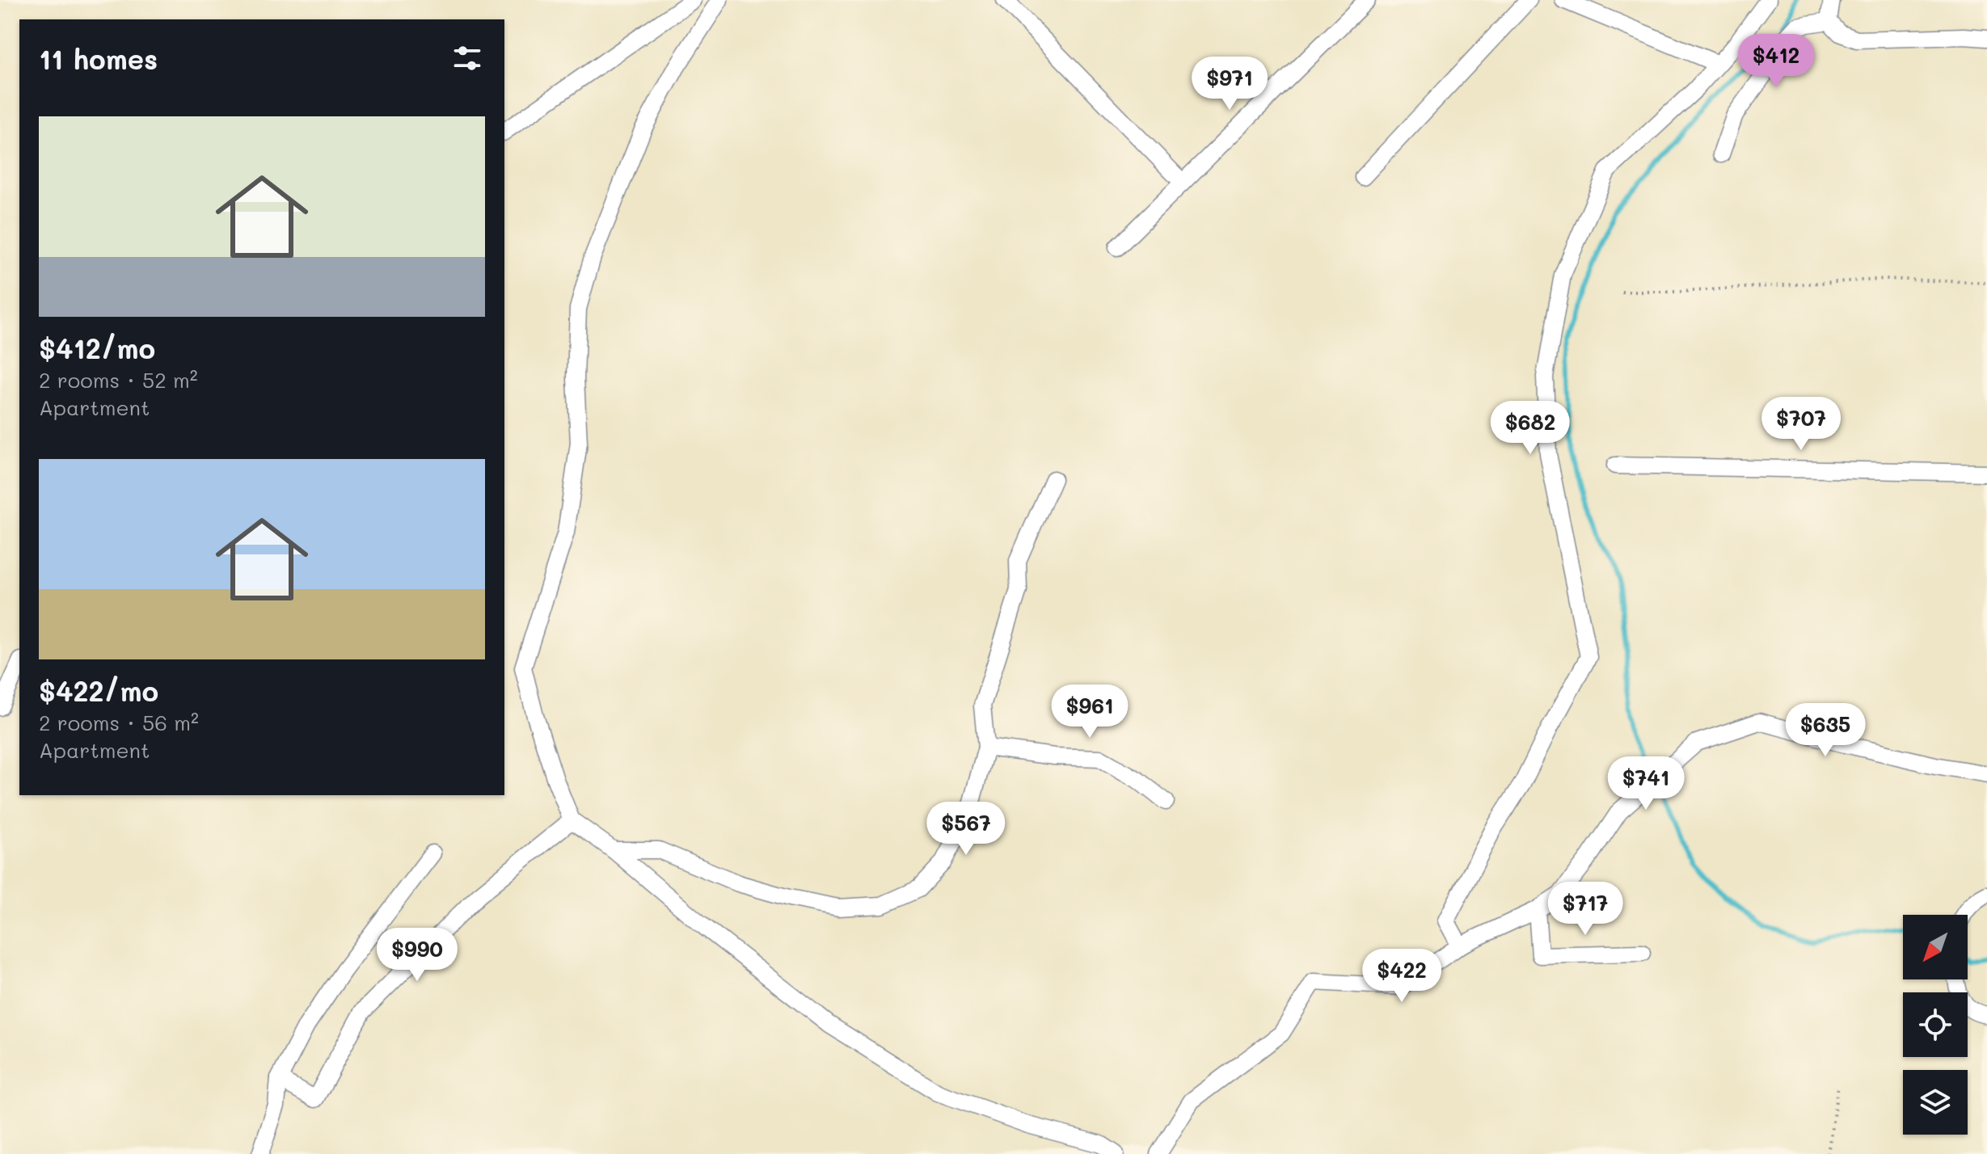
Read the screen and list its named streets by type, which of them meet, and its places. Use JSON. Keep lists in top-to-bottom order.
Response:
{
  "north": "bottom left",
  "page": {
    "heading": "11 homes",
    "price": [
      "$412",
      "$971",
      "$707",
      "$682",
      "$961",
      "$635",
      "$741",
      "$567",
      "$717",
      "$990",
      "$422"
    ],
    "list": [
      {
        "name": "$412/mo",
        "note": "2 rooms · 52 m² · Apartment"
      },
      {
        "name": "$422/mo",
        "note": "2 rooms · 56 m² · Apartment"
      }
    ]
  }
}
